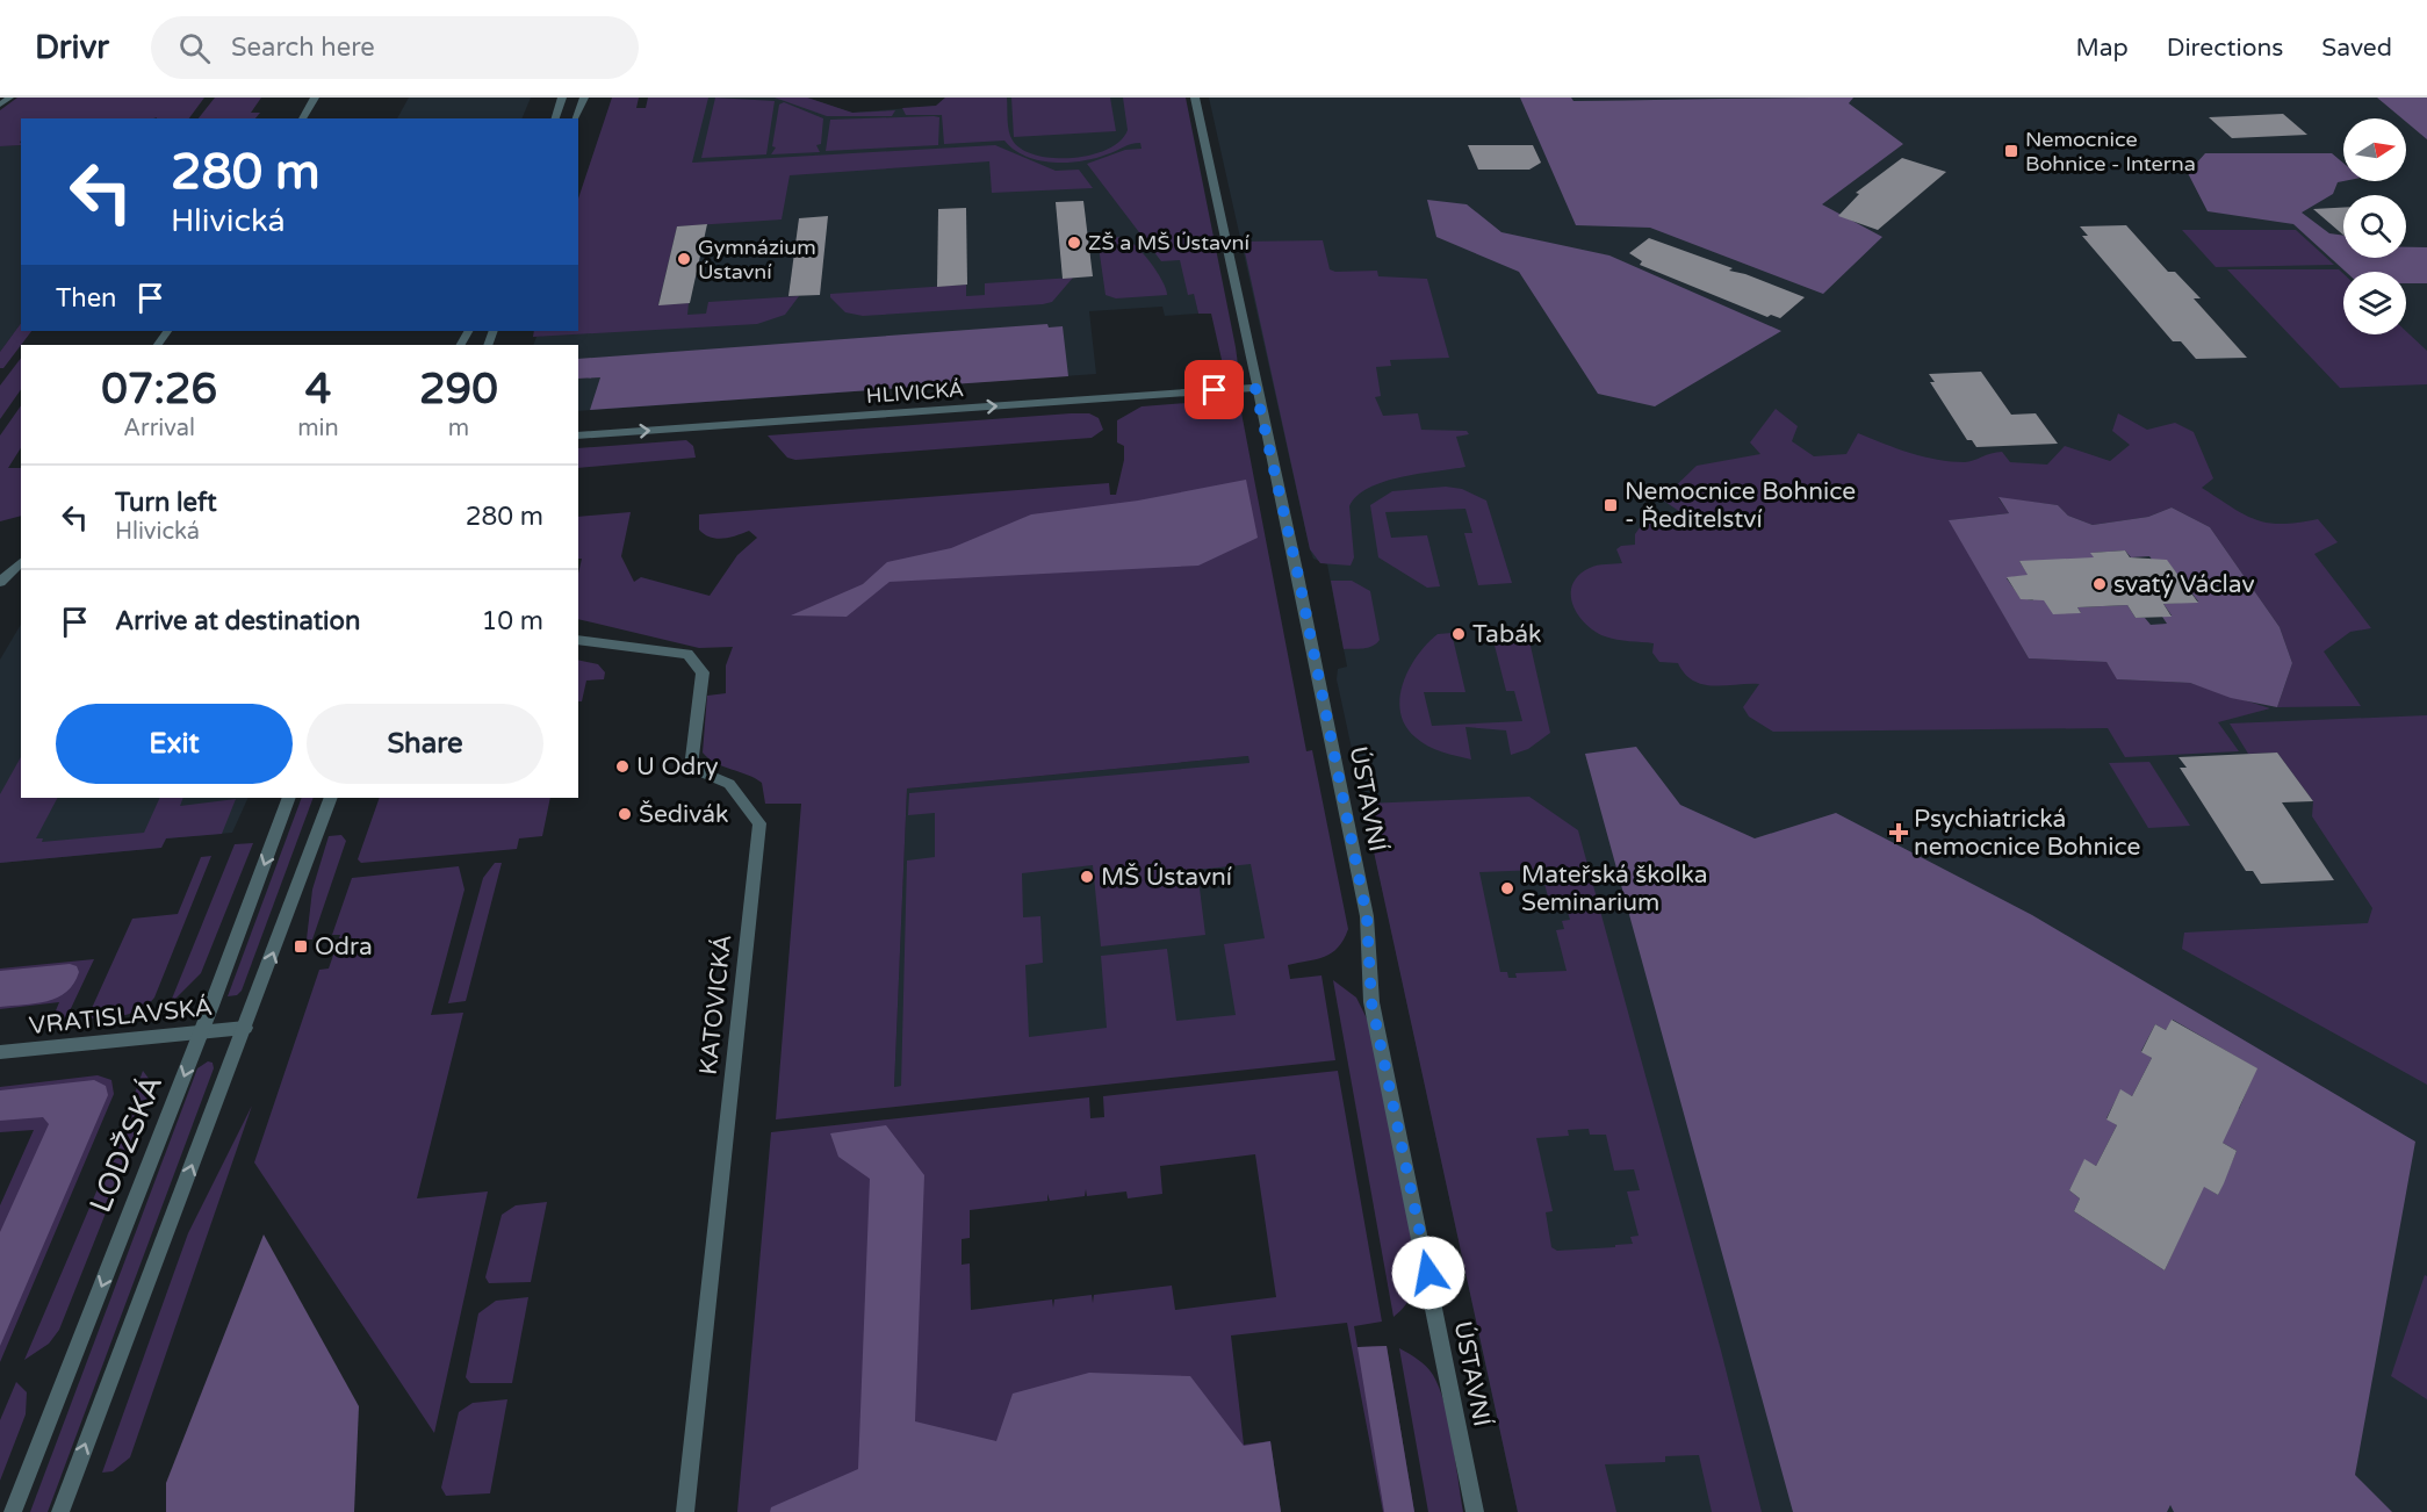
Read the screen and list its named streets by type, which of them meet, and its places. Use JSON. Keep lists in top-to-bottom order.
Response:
{
  "streets": {
    "street": [
      "HLIVICKÁ",
      "ÚSTAVNÍ",
      "KATOVICKÁ",
      "VRATISLAVSKÁ",
      "LODŽSKÁ"
    ]
  },
  "crossings": [
    ["HLIVICKÁ", "ÚSTAVNÍ"],
    ["VRATISLAVSKÁ", "LODŽSKÁ"]
  ],
  "one_way": ["HLIVICKÁ"],
  "places": {
    "transit": ["Nemocnice Bohnice - Interna", "Nemocnice Bohnice - Ředitelství", "Odra"],
    "other": [
      "ZŠ a MŠ Ústavní",
      "Gymnázium Ústavní",
      "svatý Václav",
      "Tabák",
      "U Odry",
      "Šedivák",
      "MŠ Ústavní",
      "Mateřská školka Seminarium"
    ],
    "health": ["Psychiatrická nemocnice Bohnice"]
  },
  "north": "right",
  "page": {
    "header": "Drivr",
    "search": "Search here",
    "nav": ["Map", "Directions", "Saved"],
    "turn": ["280 m", "Hlivická"],
    "then": "Then",
    "eta": [
      "07:26",
      "Arrival",
      "4",
      "min",
      "290",
      "m"
    ],
    "list": [
      {
        "name": "Turn left",
        "note": "Hlivická",
        "value": "280 m"
      },
      {
        "name": "Arrive at destination",
        "value": "10 m"
      }
    ],
    "buttons": ["Exit", "Share"]
  }
}
